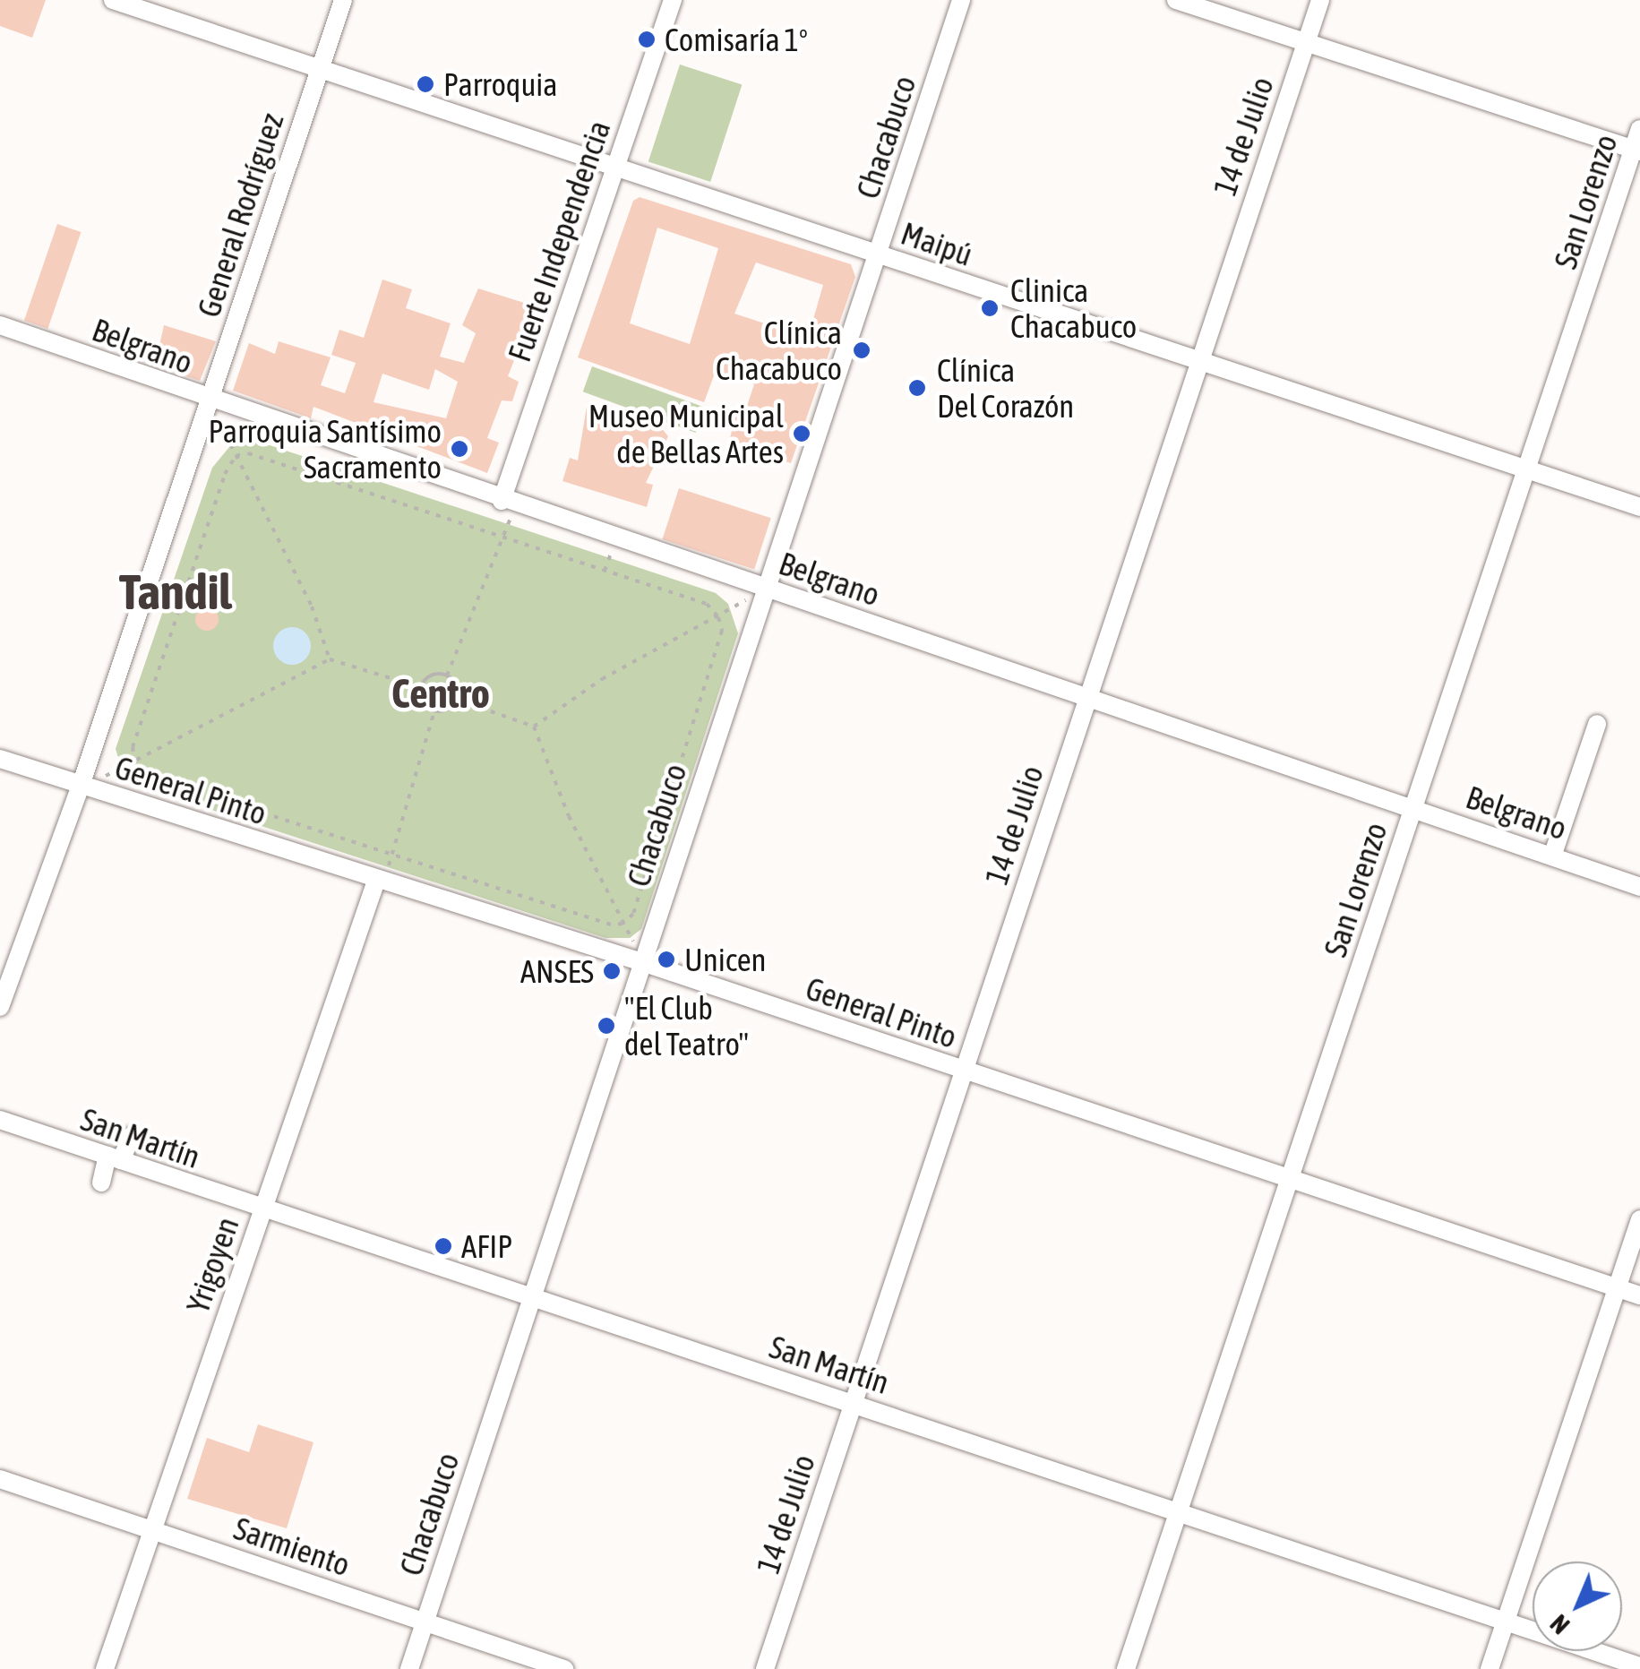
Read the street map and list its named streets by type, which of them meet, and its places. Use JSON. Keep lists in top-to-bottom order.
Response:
{
  "streets": {
    "street": [
      "14 de Julio",
      "Chacabuco",
      "San Lorenzo",
      "General Rodríguez",
      "Fuerte Independencia",
      "Maipú",
      "Belgrano",
      "General Pinto",
      "San Martín",
      "Yrigoyen",
      "Sarmiento"
    ]
  },
  "crossings": [
    ["14 de Julio", "Maipú"],
    ["14 de Julio", "Belgrano"],
    ["14 de Julio", "General Pinto"],
    ["14 de Julio", "San Martín"],
    ["Chacabuco", "Maipú"],
    ["Chacabuco", "Belgrano"],
    ["Chacabuco", "General Pinto"],
    ["Chacabuco", "San Martín"],
    ["Chacabuco", "Sarmiento"],
    ["San Lorenzo", "Maipú"],
    ["San Lorenzo", "Belgrano"],
    ["San Lorenzo", "General Pinto"],
    ["San Lorenzo", "San Martín"],
    ["General Rodríguez", "Maipú"],
    ["General Rodríguez", "Belgrano"],
    ["General Rodríguez", "General Pinto"],
    ["Fuerte Independencia", "Maipú"],
    ["Fuerte Independencia", "Belgrano"],
    ["General Pinto", "Yrigoyen"],
    ["San Martín", "Yrigoyen"],
    ["Yrigoyen", "Sarmiento"]
  ],
  "districts": ["Tandil", "Centro"],
  "places": [
    "Comisaría 1º",
    "Parroquia",
    "Clinica Chacabuco",
    "Clínica Chacabuco",
    "Clínica Del Corazón",
    "Museo Municipal de Bellas Artes",
    "Parroquia Santísimo Sacramento",
    "Unicen",
    "ANSES",
    "\"El Club del Teatro\"",
    "AFIP"
  ],
  "north": "bottom left"
}
